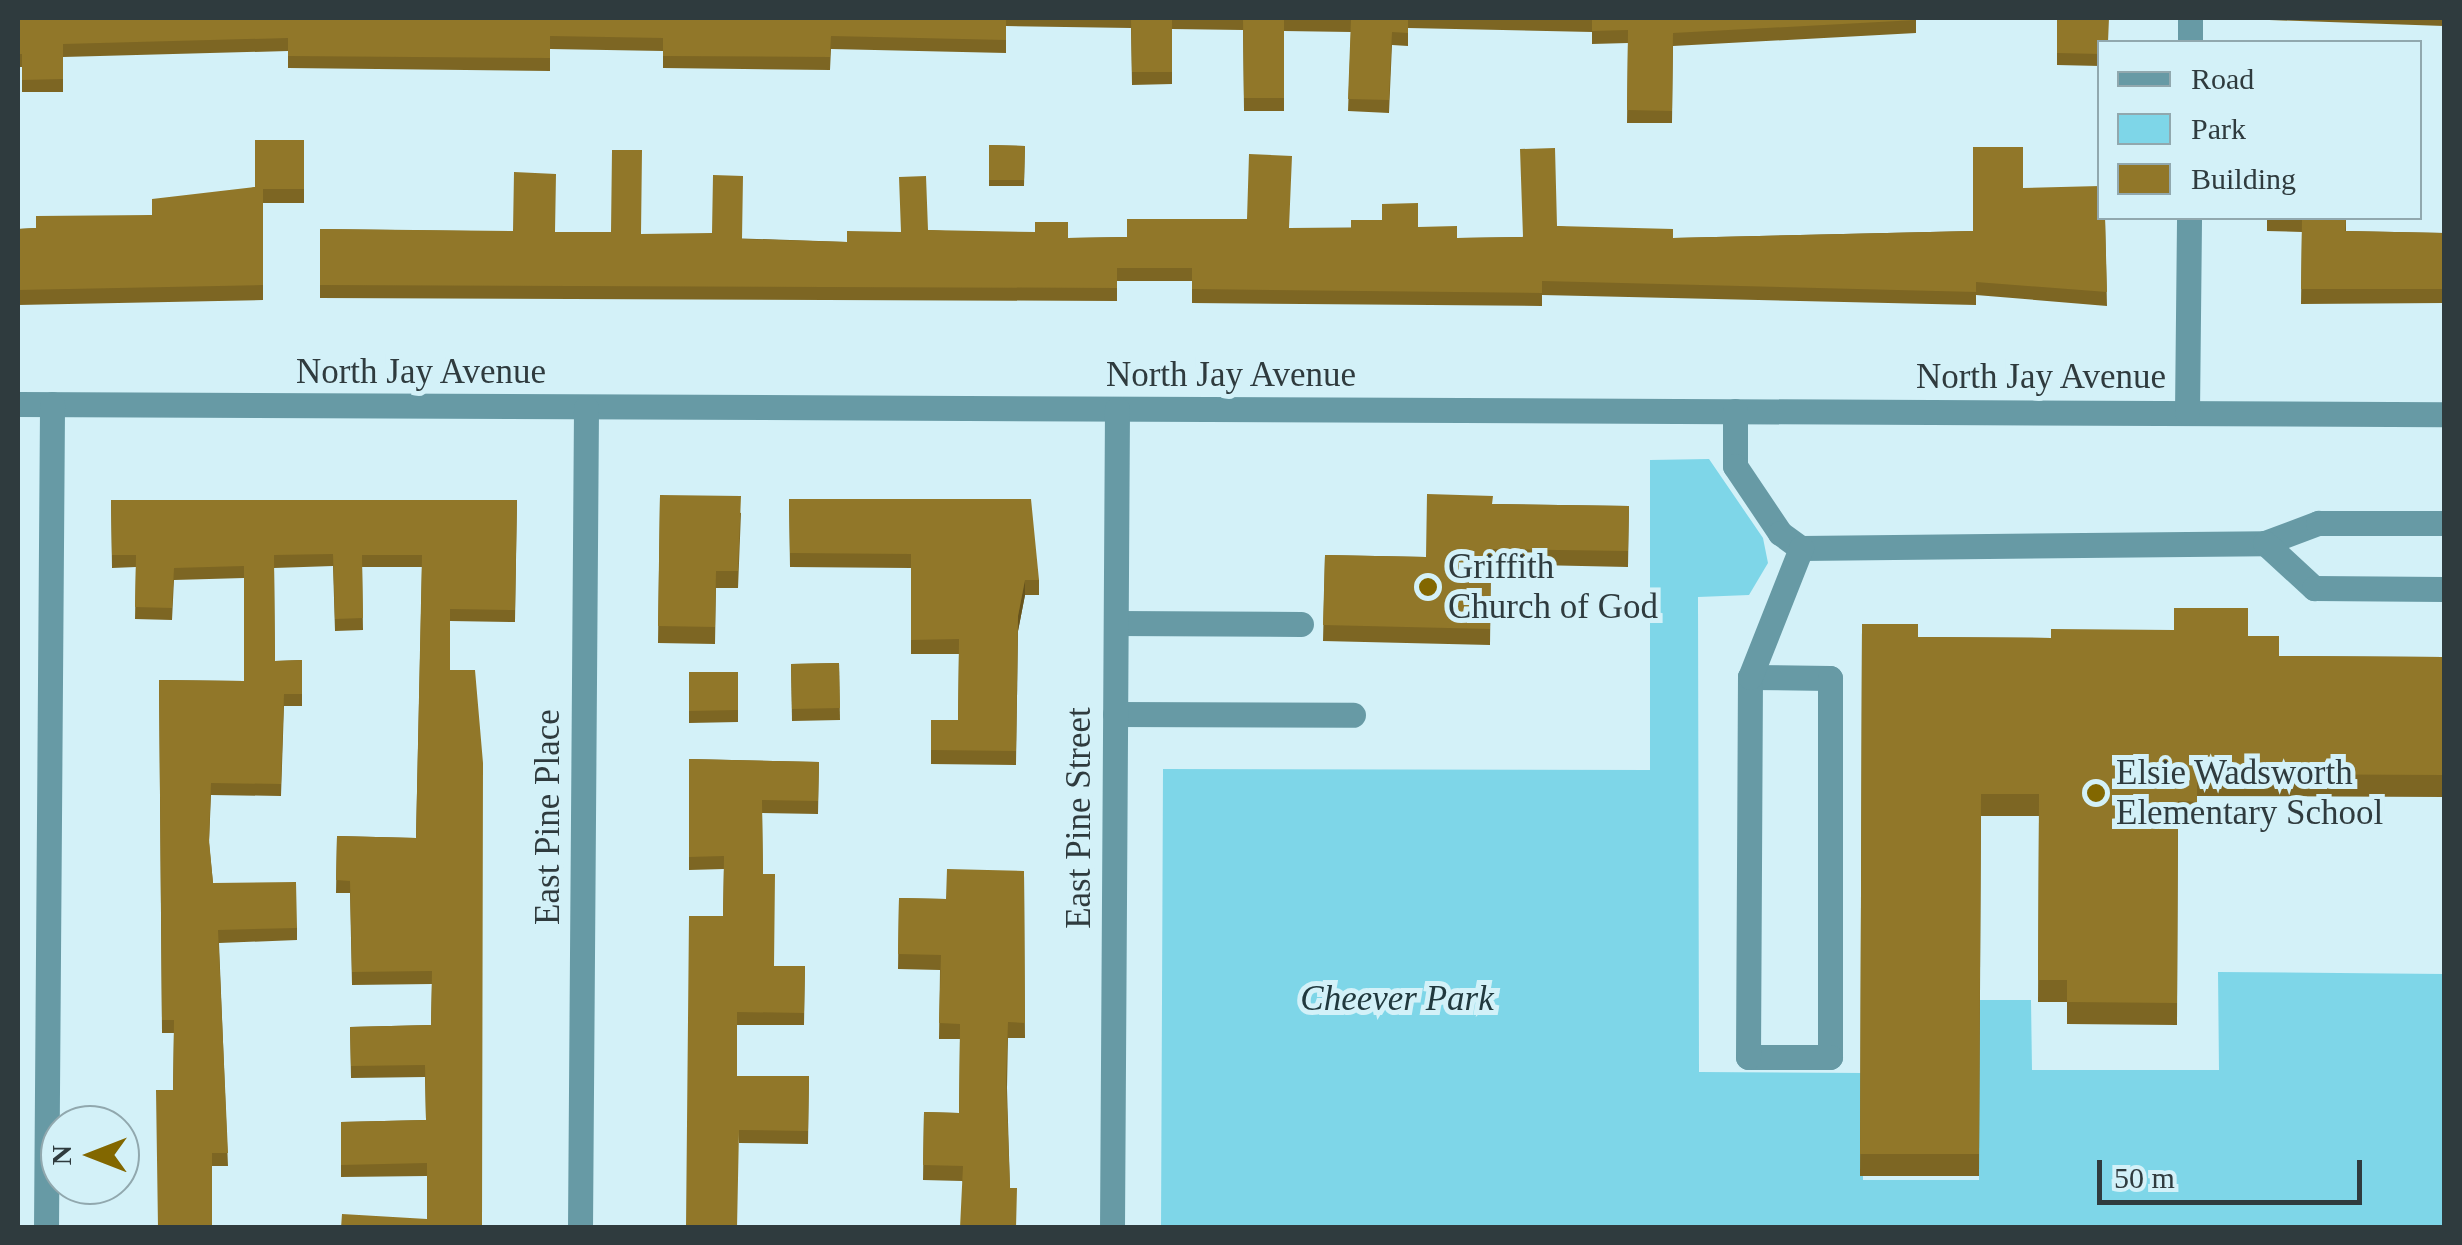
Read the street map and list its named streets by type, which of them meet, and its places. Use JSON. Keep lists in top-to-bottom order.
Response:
{
  "streets": {
    "street": ["North Jay Avenue", "East Pine Place", "East Pine Street"]
  },
  "crossings": [
    ["North Jay Avenue", "East Pine Place"],
    ["North Jay Avenue", "East Pine Street"]
  ],
  "parks": ["Cheever Park"],
  "places": ["Griffith Church of God", "Elsie Wadsworth Elementary School"],
  "legend": ["Road", "Park", "Building"],
  "scale_bar": "50 m",
  "north": "left"
}
